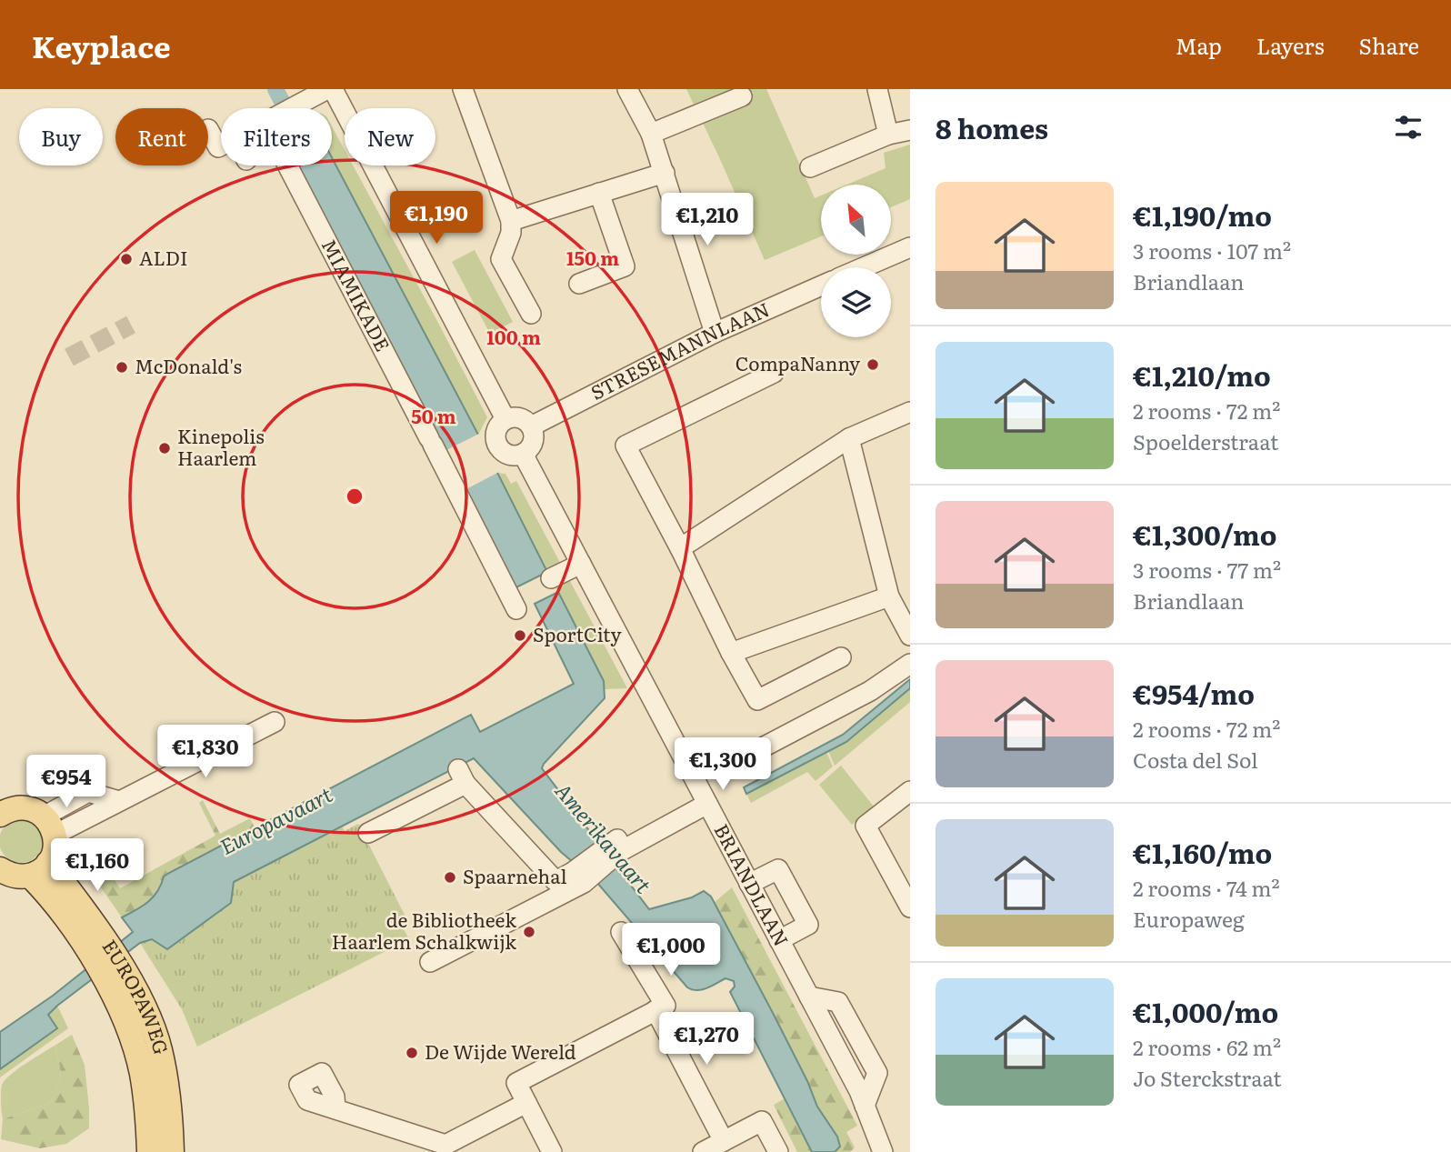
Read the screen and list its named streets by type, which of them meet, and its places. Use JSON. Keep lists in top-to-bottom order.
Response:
{
  "streets": {
    "main road": ["EUROPAWEG"],
    "street": ["MIAMIKADE", "STRESEMANNLAAN", "BRIANDLAAN"]
  },
  "crossings": [
    ["STRESEMANNLAAN", "BRIANDLAAN"]
  ],
  "water": ["Europavaart", "Amerikavaart"],
  "places": [
    "ALDI",
    "CompaNanny",
    "McDonald's",
    "Kinepolis Haarlem",
    "SportCity",
    "Spaarnehal",
    "de Bibliotheek Haarlem Schalkwijk",
    "De Wijde Wereld"
  ],
  "north": "top left",
  "page": {
    "header": "Keyplace",
    "nav": ["Map", "Layers", "Share"],
    "heading": "8 homes",
    "chip": [
      "Buy",
      "Rent",
      "Filters",
      "New"
    ],
    "list": [
      {
        "name": "€1,190/mo",
        "note": "3 rooms · 107 m² · Briandlaan"
      },
      {
        "name": "€1,210/mo",
        "note": "2 rooms · 72 m² · Spoelderstraat"
      },
      {
        "name": "€1,300/mo",
        "note": "3 rooms · 77 m² · Briandlaan"
      },
      {
        "name": "€954/mo",
        "note": "2 rooms · 72 m² · Costa del Sol"
      },
      {
        "name": "€1,160/mo",
        "note": "2 rooms · 74 m² · Europaweg"
      },
      {
        "name": "€1,000/mo",
        "note": "2 rooms · 62 m² · Jo Sterckstraat"
      }
    ],
    "price": [
      "€1,190",
      "€1,210",
      "€1,830",
      "€1,300",
      "€954",
      "€1,160",
      "€1,000",
      "€1,270"
    ]
  },
  "rings": ["150 m", "100 m", "50 m"]
}
